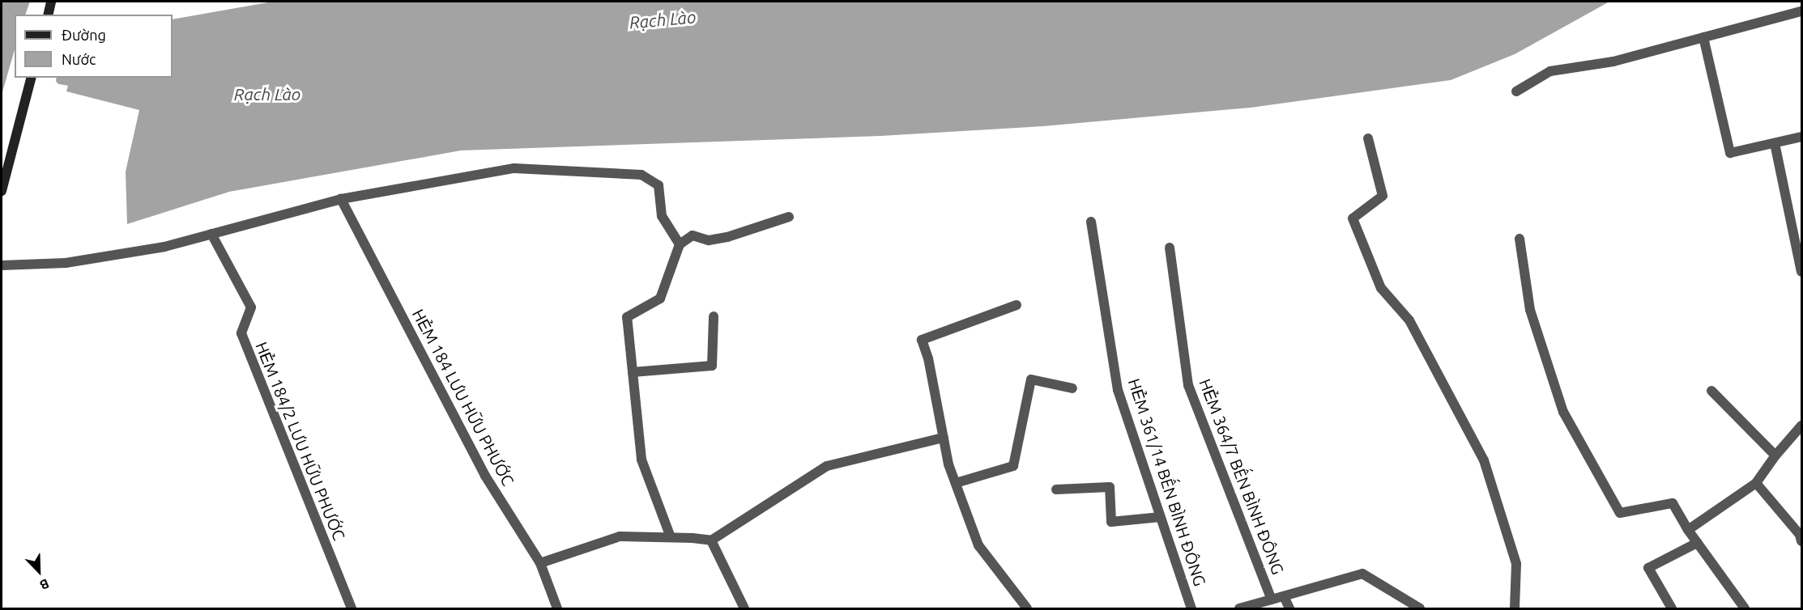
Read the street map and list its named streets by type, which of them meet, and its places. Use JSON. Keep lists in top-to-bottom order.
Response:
{
  "streets": {
    "street": [
      "HẺM 184 LƯU HỮU PHƯỚC",
      "HẺM 184/2 LƯU HỮU PHƯỚC",
      "HẺM 364/7 BẾN BÌNH ĐÔNG",
      "HẺM 361/14 BẾN BÌNH ĐÔNG"
    ]
  },
  "water": ["Rạch Lào"],
  "legend": ["Đường", "Nước"],
  "north": "bottom right"
}
